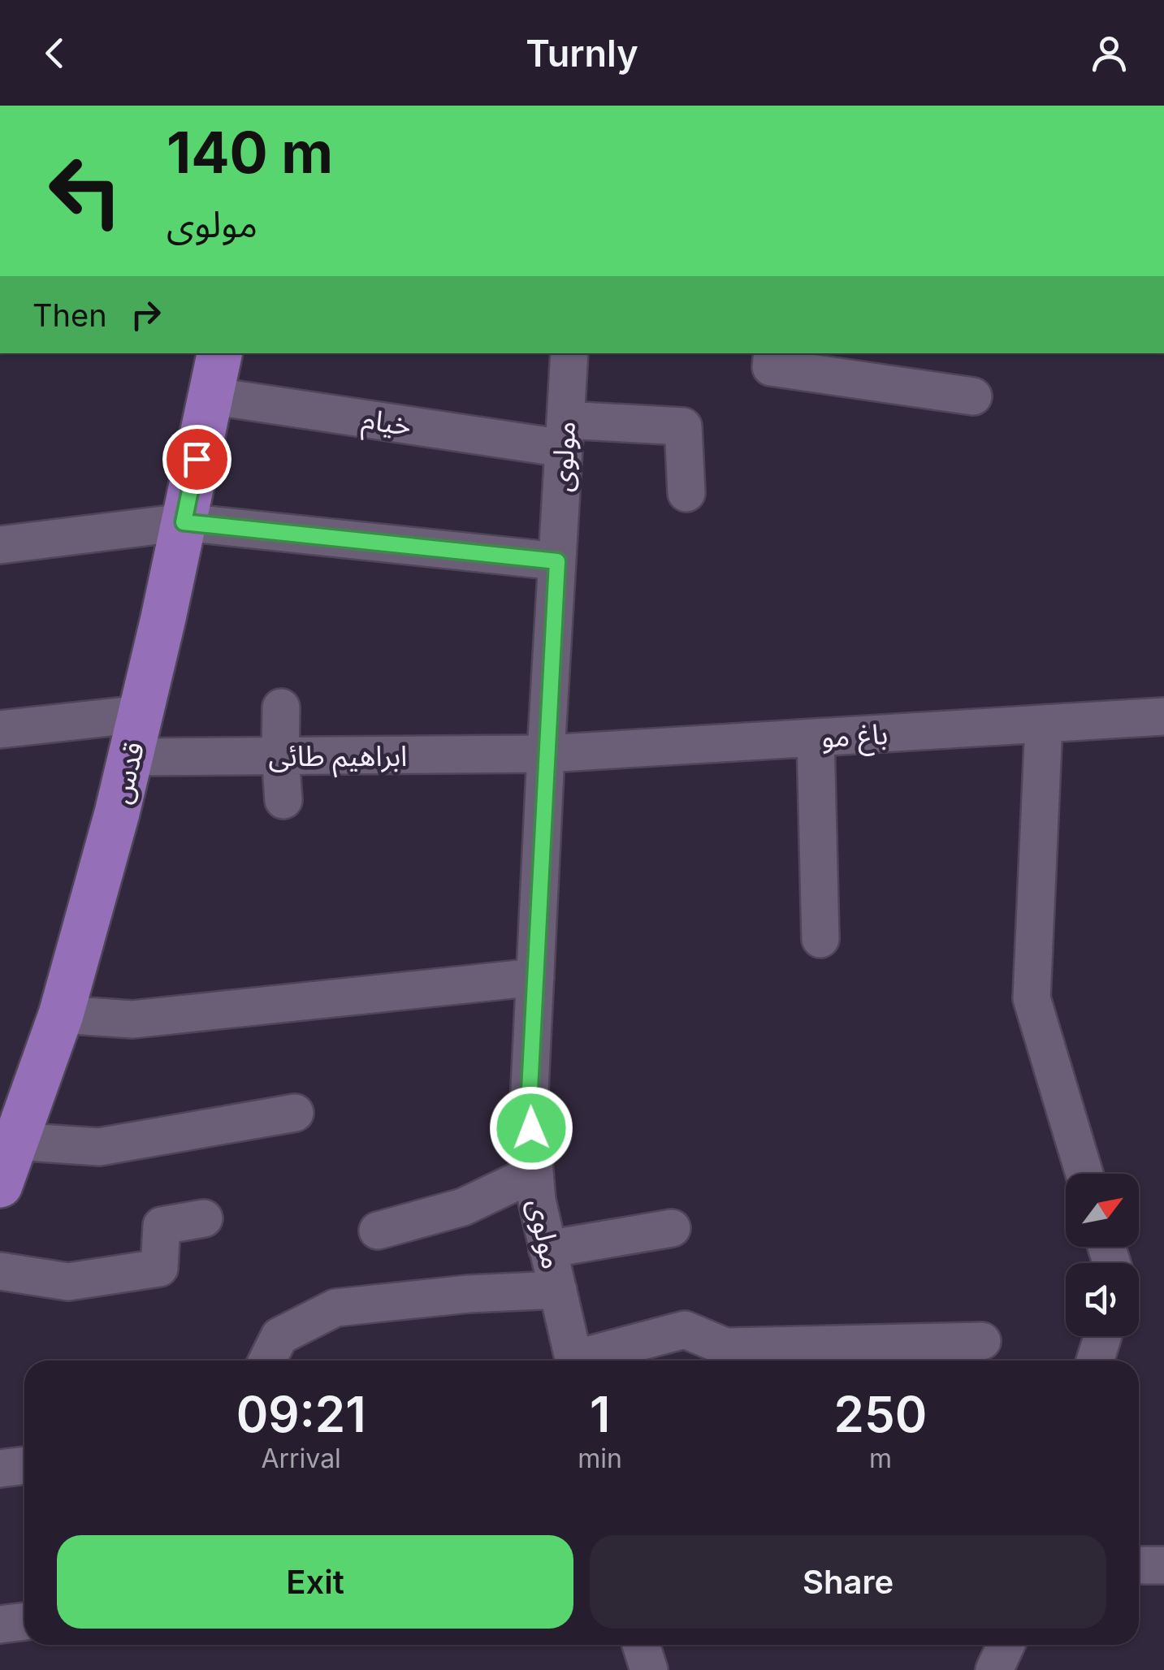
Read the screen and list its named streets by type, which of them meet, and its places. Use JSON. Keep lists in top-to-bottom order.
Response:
{
  "streets": {
    "main road": ["قدس"],
    "street": [
      "خیام",
      "مولوی",
      "باغ مو",
      "ابراهیم طائی"
    ]
  },
  "crossings": [
    ["خیام", "مولوی"],
    ["خیام", "قدس"],
    ["مولوی", "باغ مو"],
    ["مولوی", "ابراهیم طائی"],
    ["باغ مو", "ابراهیم طائی"],
    ["ابراهیم طائی", "قدس"]
  ],
  "north": "top right",
  "page": {
    "header": "Turnly",
    "turn": ["140 m", "مولوی"],
    "then": "Then",
    "eta": [
      "09:21",
      "Arrival",
      "1",
      "min",
      "250",
      "m"
    ],
    "buttons": ["Exit", "Share"]
  }
}
